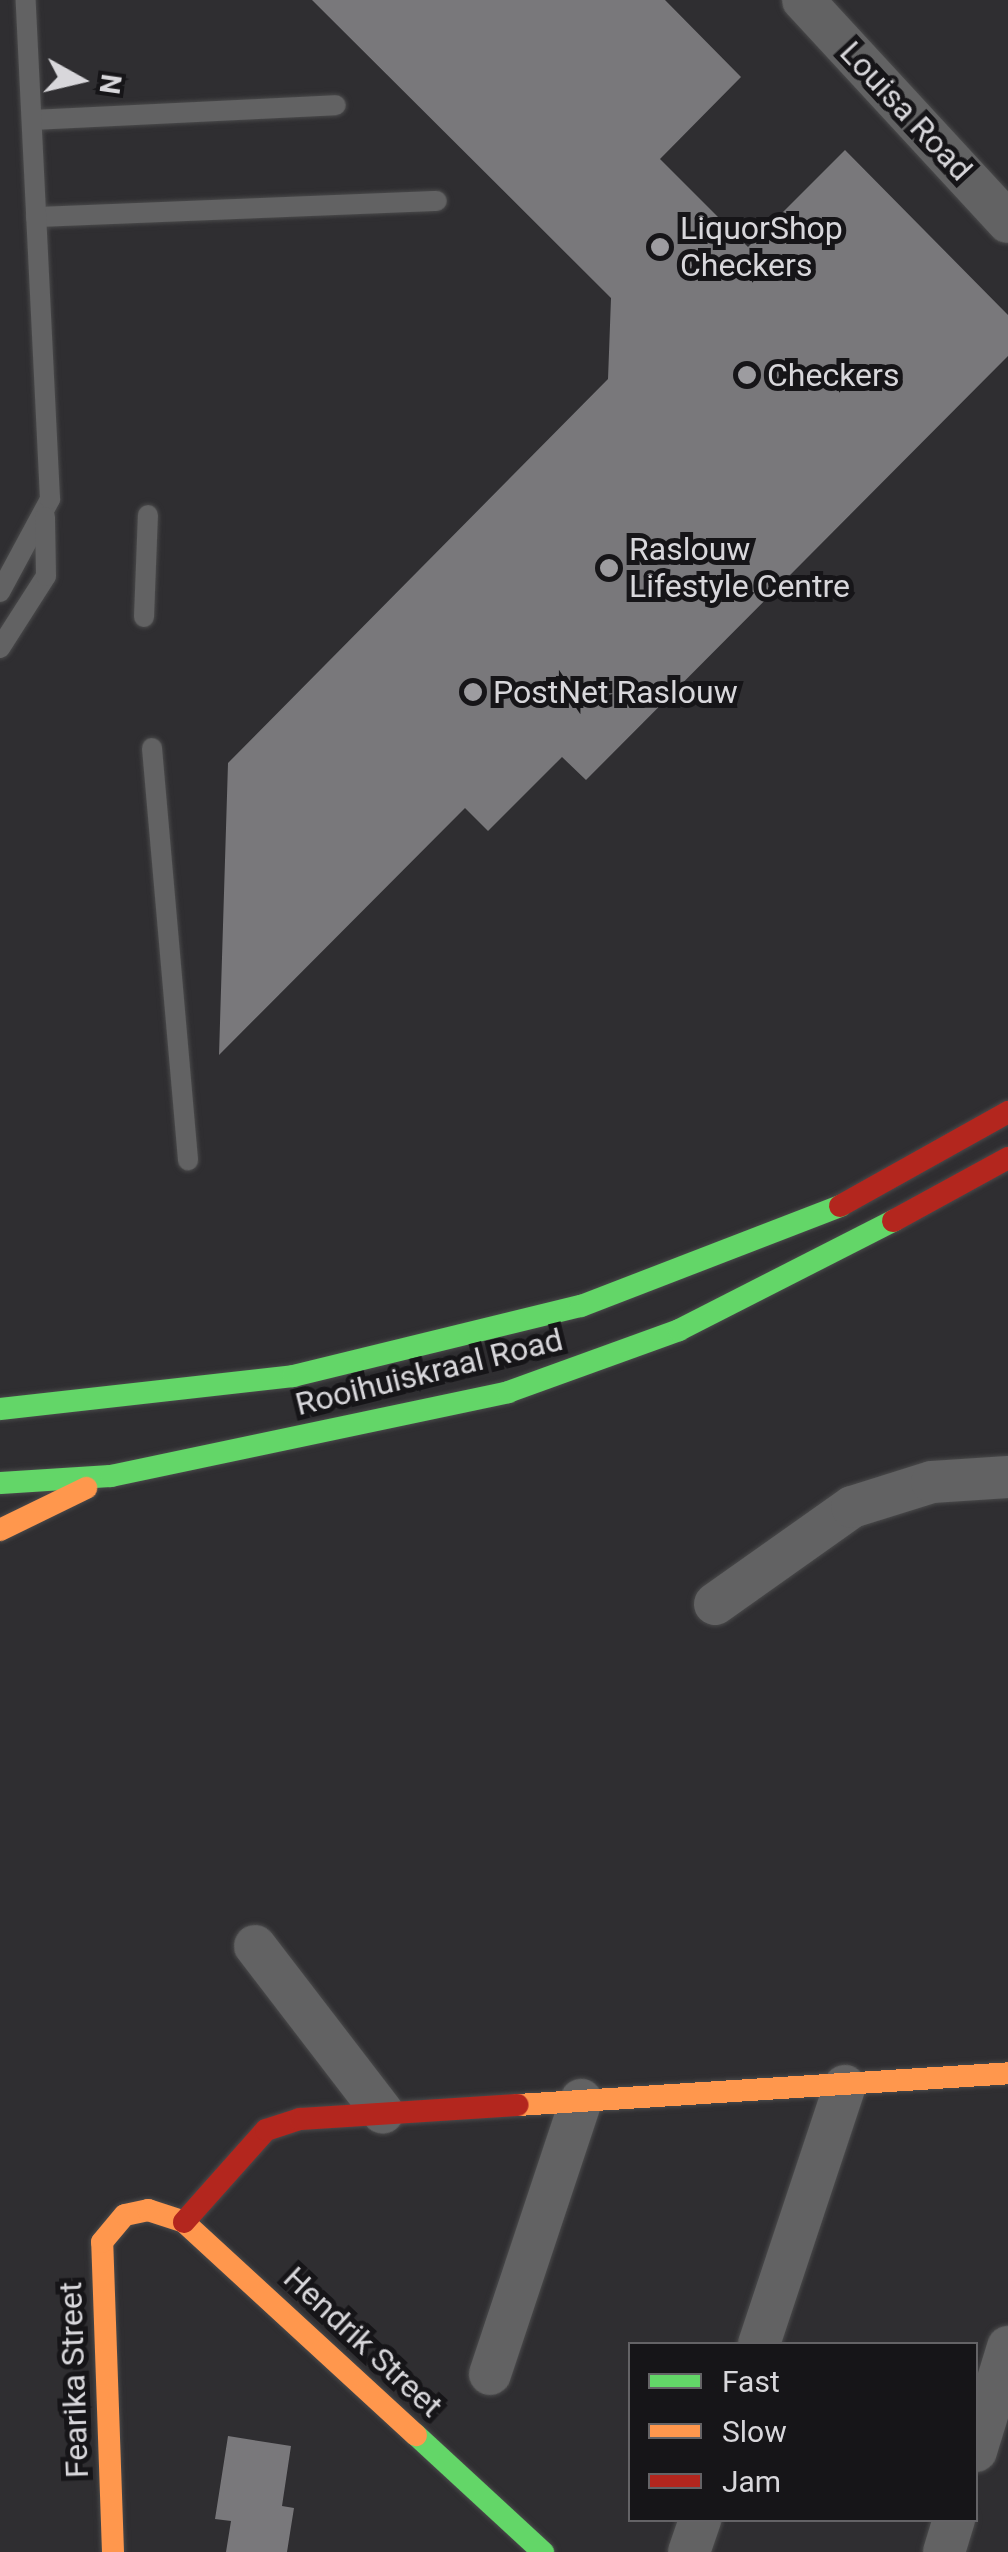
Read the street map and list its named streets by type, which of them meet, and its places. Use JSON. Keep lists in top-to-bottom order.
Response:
{
  "streets": {
    "main road": ["Rooihuiskraal Road", "Hendrik Street", "Fearika Street"],
    "street": ["Louisa Road"]
  },
  "crossings": [
    ["Hendrik Street", "Fearika Street"]
  ],
  "places": [
    "LiquorShop Checkers",
    "Checkers",
    "Raslouw Lifestyle Centre",
    "PostNet Raslouw"
  ],
  "legend": ["Fast", "Slow", "Jam"],
  "north": "right"
}
